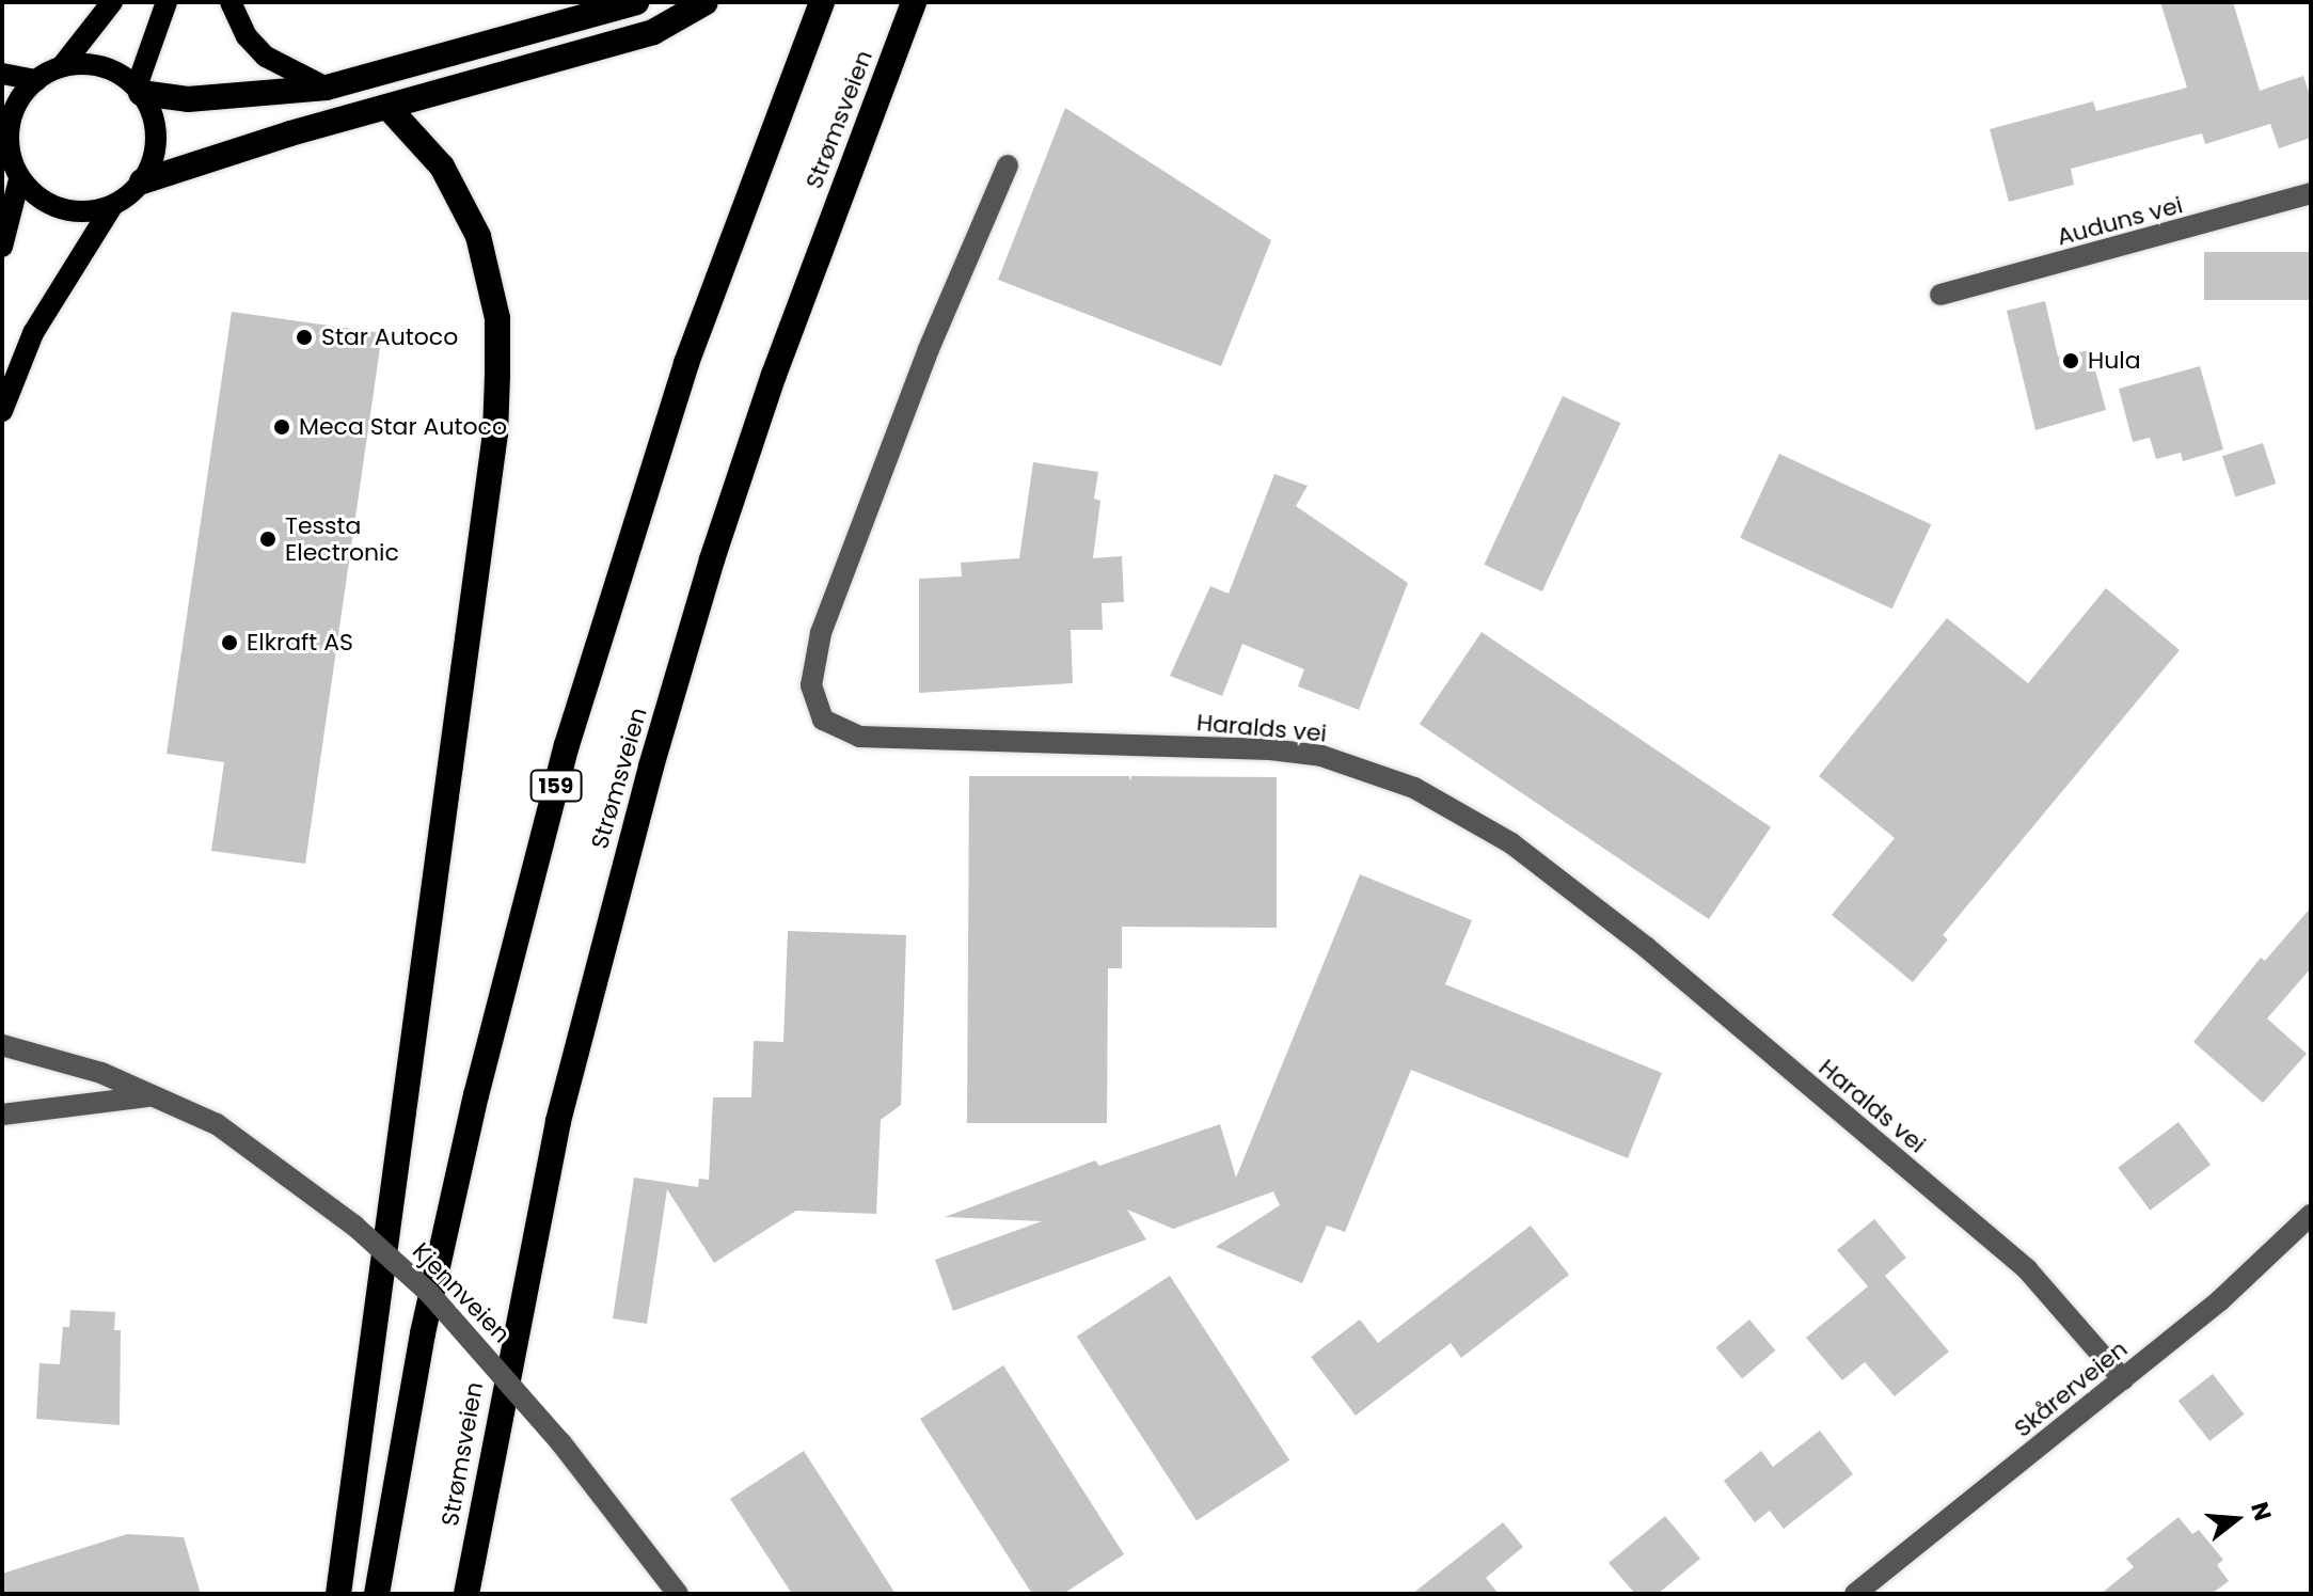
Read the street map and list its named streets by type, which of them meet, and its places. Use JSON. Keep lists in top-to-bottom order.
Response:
{
  "streets": {
    "highway": ["Strømsveien", "159"],
    "street": [
      "Auduns vei",
      "Haralds vei",
      "Kjennveien",
      "Skårerveien"
    ]
  },
  "crossings": [
    ["Haralds vei", "Skårerveien"]
  ],
  "places": [
    "Star Autoco",
    "Hula",
    "Meca Star Autoco",
    "Tessta Electronic",
    "Elkraft AS"
  ],
  "north": "right"
}
